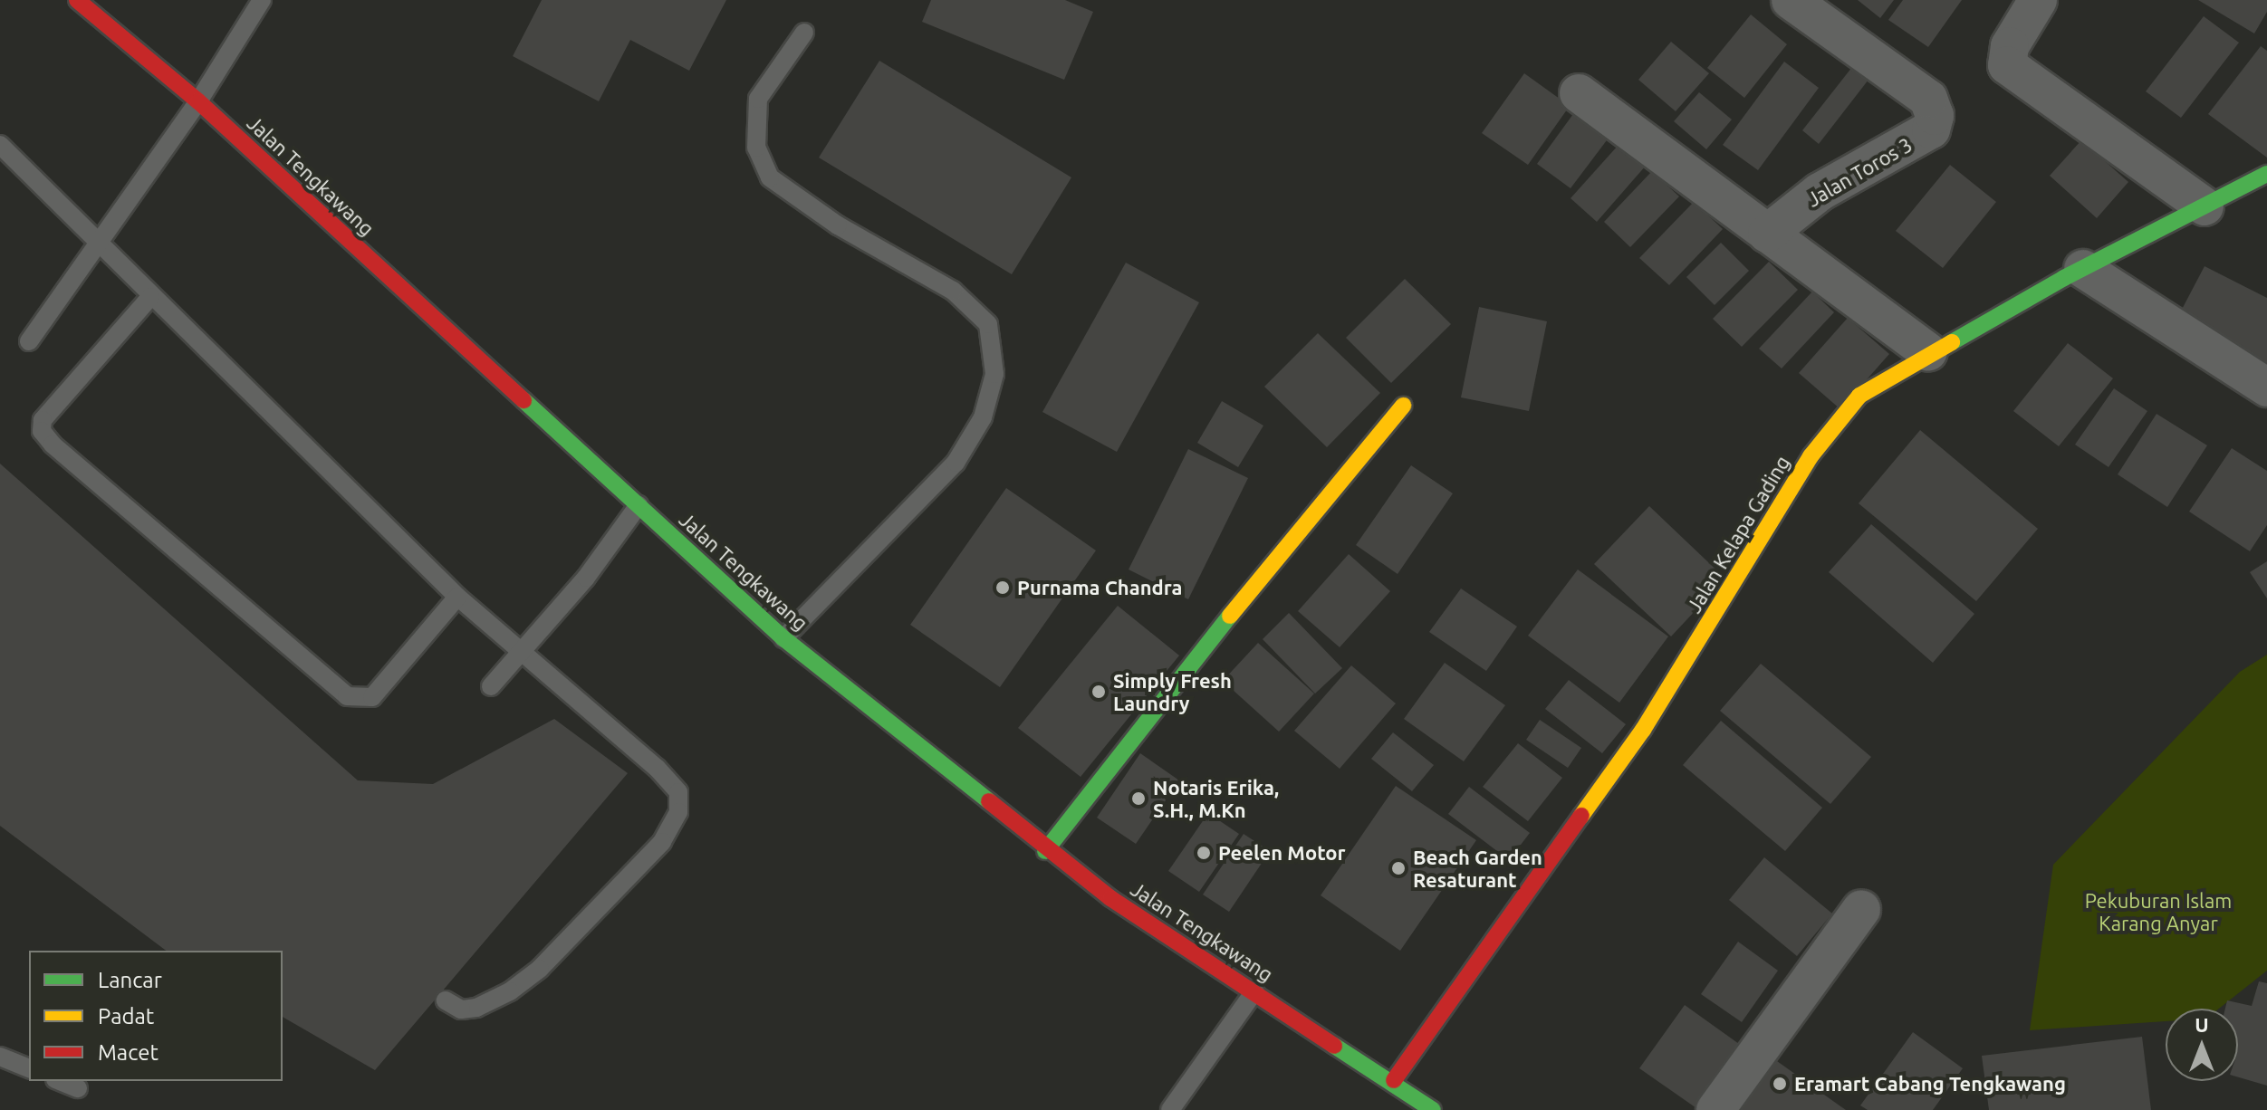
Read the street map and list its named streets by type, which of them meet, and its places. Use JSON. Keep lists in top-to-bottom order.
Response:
{
  "streets": {
    "street": ["Jalan Toros 3", "Jalan Tengkawang", "Jalan Kelapa Gading"]
  },
  "crossings": [
    ["Jalan Tengkawang", "Jalan Kelapa Gading"]
  ],
  "parks": ["Pekuburan Islam Karang Anyar"],
  "places": [
    "Purnama Chandra",
    "Simply Fresh Laundry",
    "Notaris Erika, S.H., M.Kn",
    "Peelen Motor",
    "Beach Garden Resaturant",
    "Eramart Cabang Tengkawang"
  ],
  "legend": ["Lancar", "Padat", "Macet"],
  "north": "top"
}
